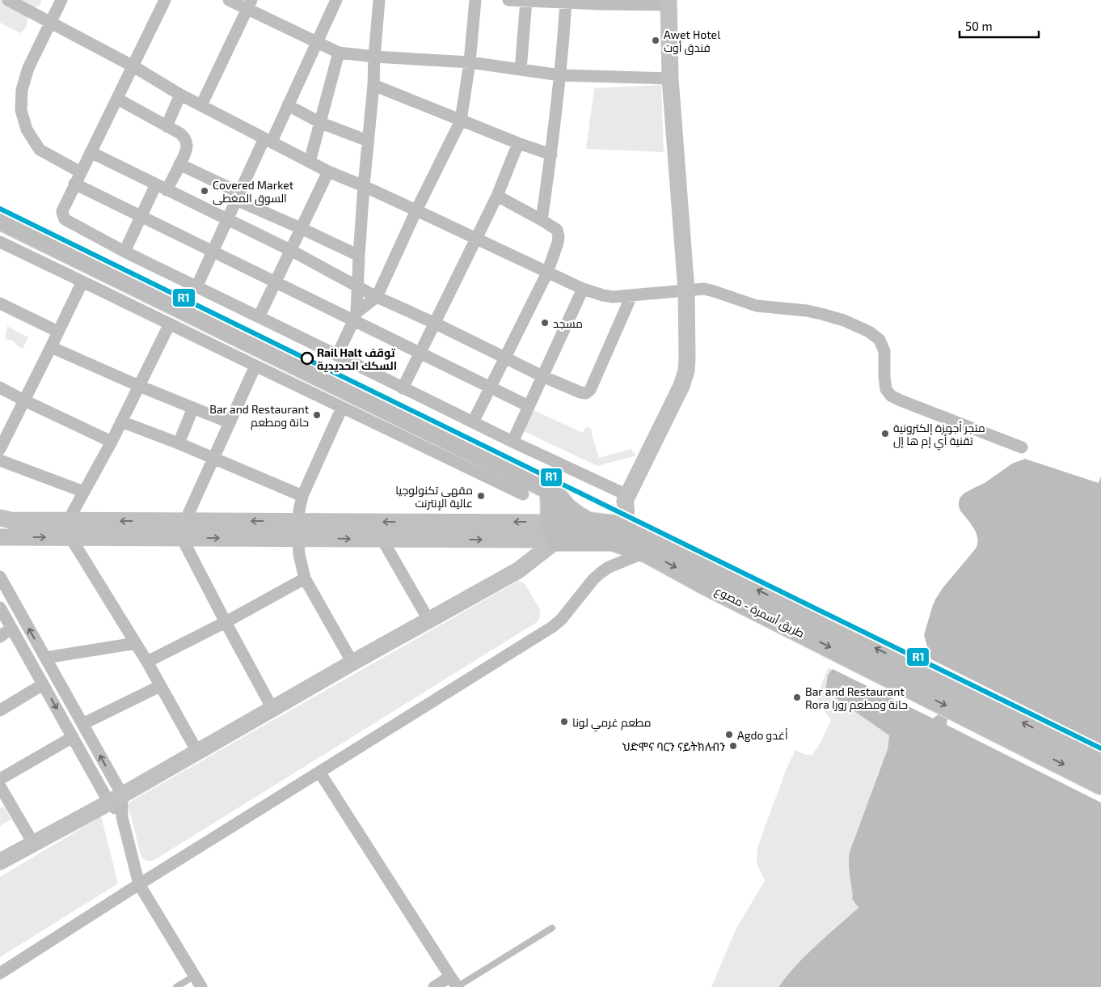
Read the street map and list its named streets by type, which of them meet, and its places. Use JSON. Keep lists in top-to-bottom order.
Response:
{
  "streets": {
    "highway": ["طريق أسمرة - مصوع"]
  },
  "places": [
    "Awet Hotel فندق أوت",
    "Covered Market السوق المغطى",
    "مسجد",
    "Rail Halt توقف السكك الحديدية",
    "Bar and Restaurant حانة ومطعم",
    "متجر أجهزة إلكترونية تقنية أي إم ها إل",
    "مقهى تكنولوجيا عالية الإنترنت",
    "Bar and Restaurant Rora حانة ومطعم رورا",
    "مطعم غرمي لونا",
    "Agdo أغدو",
    "ህድሞና ባርን ናይትክለብን"
  ],
  "lines": ["transit line R1"],
  "scale_bar": "50 m"
}
